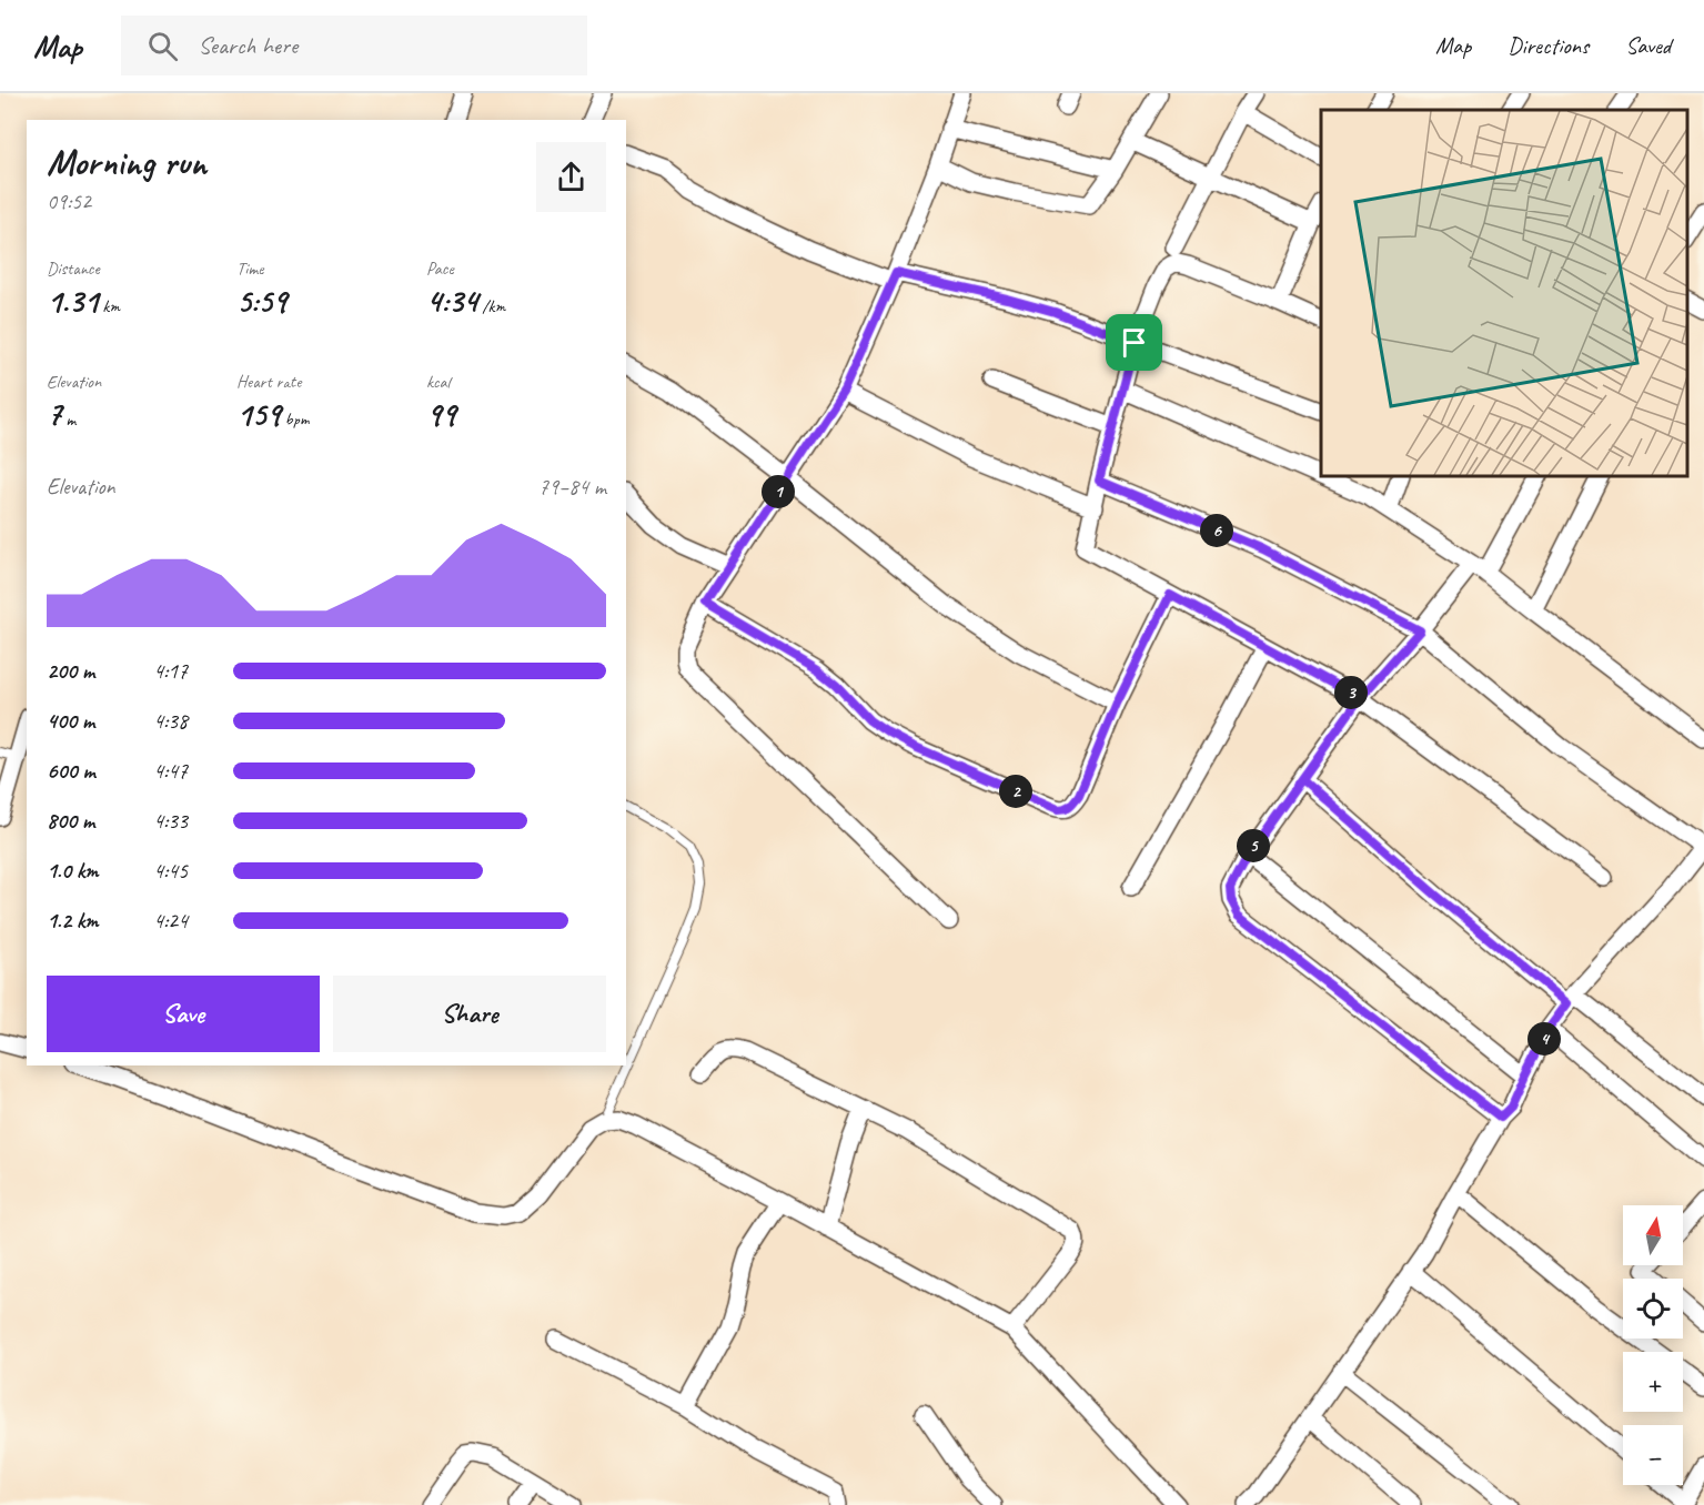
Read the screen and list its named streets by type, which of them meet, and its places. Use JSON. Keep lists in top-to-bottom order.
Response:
{
  "north": "top",
  "page": {
    "header": "Map",
    "search": "Search here",
    "nav": ["Map", "Directions", "Saved"],
    "heading": ["Morning run", "09:52"],
    "stats": [
      ["Distance", "1.31 km"],
      ["Time", "5:59"],
      ["Pace", "4:34 /km"],
      ["Elevation", "7 m"],
      ["Heart rate", "159 bpm"],
      ["kcal", "99"]
    ],
    "chart": ["Elevation", "79–84 m"],
    "pins": [
      "1",
      "6",
      "3",
      "2",
      "5",
      "4"
    ],
    "list": [
      {
        "name": "200 m",
        "note": "4:17"
      },
      {
        "name": "400 m",
        "note": "4:38"
      },
      {
        "name": "600 m",
        "note": "4:47"
      },
      {
        "name": "800 m",
        "note": "4:33"
      },
      {
        "name": "1.0 km",
        "note": "4:45"
      },
      {
        "name": "1.2 km",
        "note": "4:24"
      }
    ],
    "buttons": ["Save", "Share"],
    "map_buttons": ["+", "−"]
  }
}
